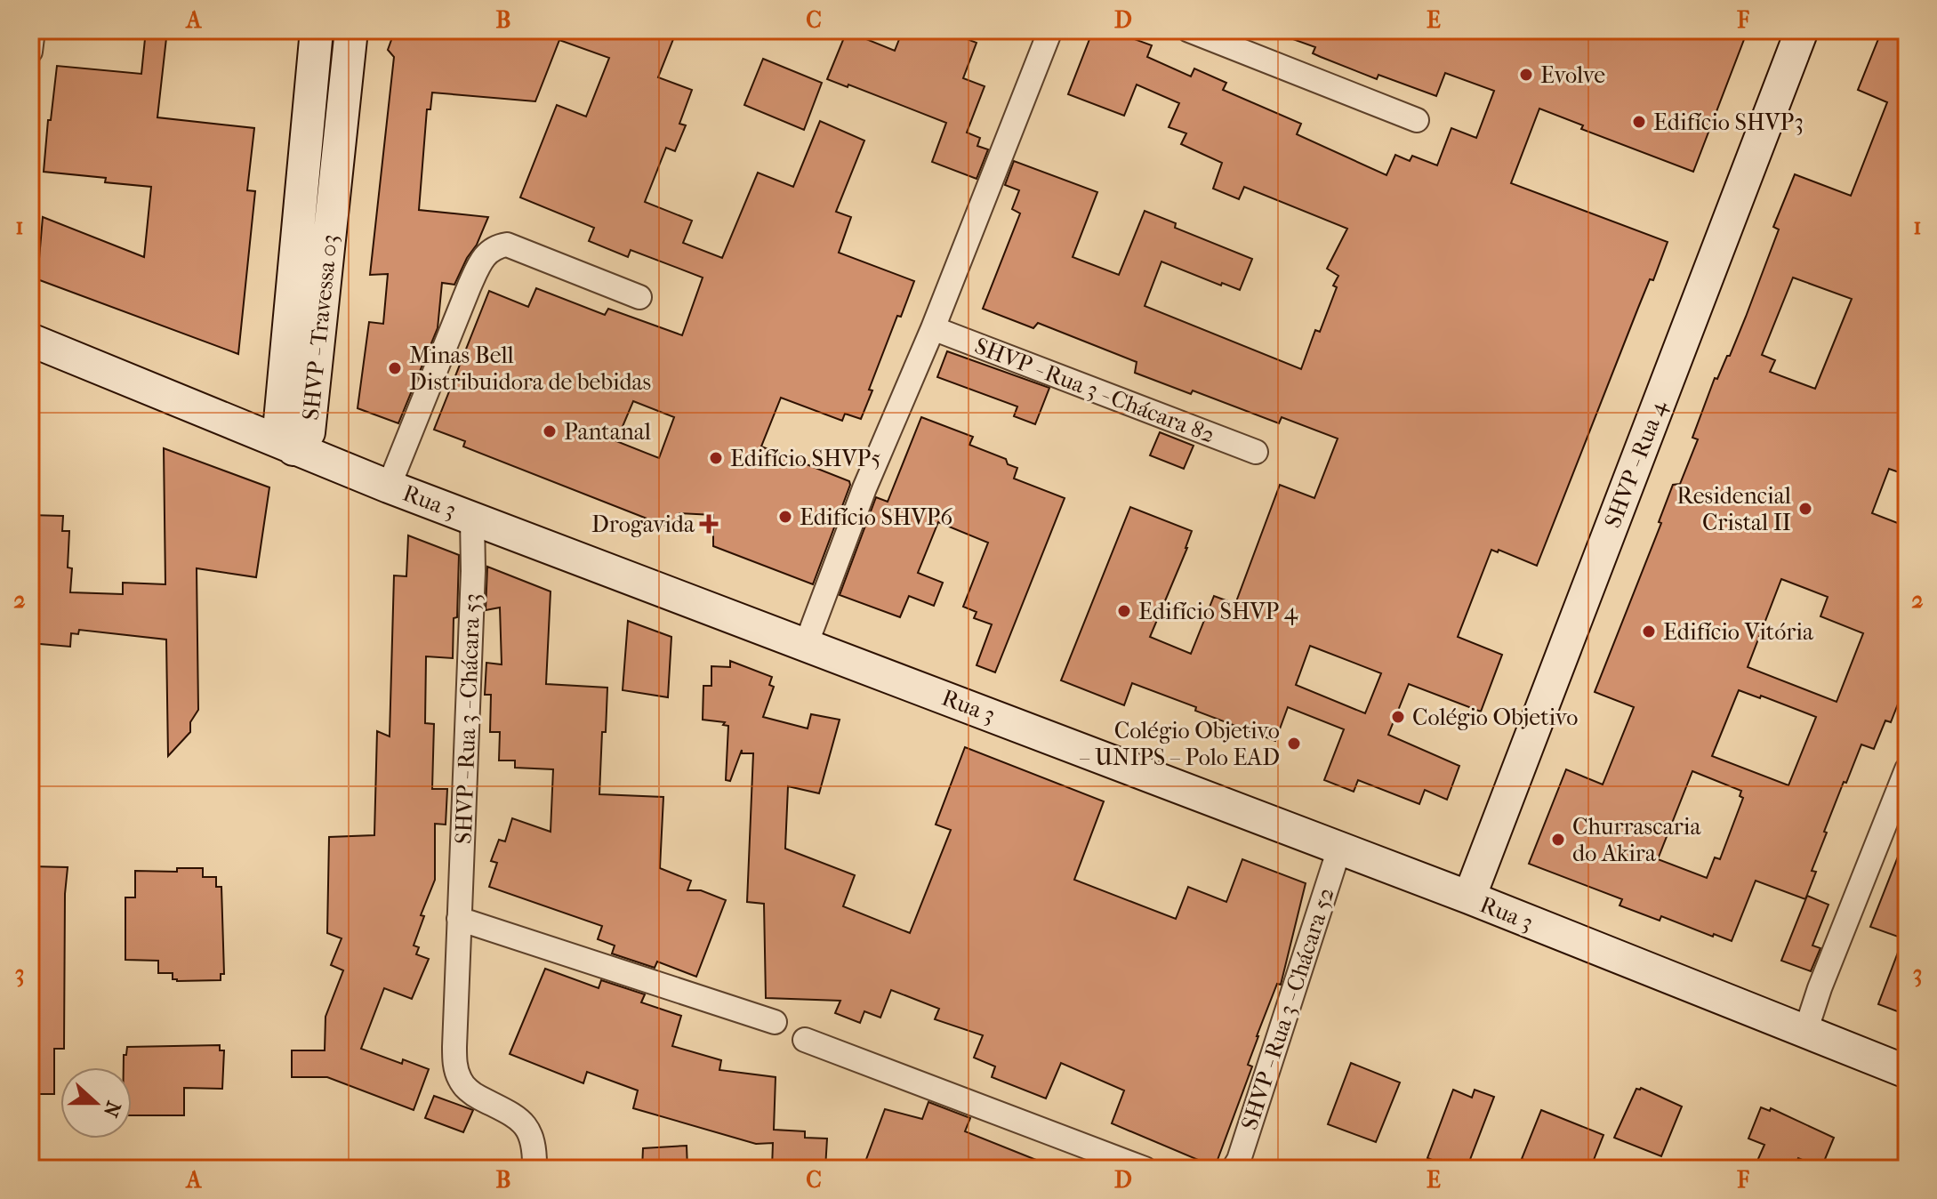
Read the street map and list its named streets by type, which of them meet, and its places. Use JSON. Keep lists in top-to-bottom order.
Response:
{
  "streets": {
    "main road": ["SHVP - Travessa 03", "SHVP - Rua 4", "Rua 3"],
    "street": ["SHVP - Rua 3 - Chácara 82", "SHVP - Rua 3 - Chácara 53", "SHVP - Rua 3 - Chácara 52"]
  },
  "crossings": [
    ["SHVP - Travessa 03", "Rua 3"],
    ["SHVP - Rua 4", "Rua 3"],
    ["Rua 3", "SHVP - Rua 3 - Chácara 53"],
    ["Rua 3", "SHVP - Rua 3 - Chácara 52"]
  ],
  "places": {
    "other": [
      "Evolve",
      "Edifício SHVP3",
      "Minas Bell Distribuidora de bebidas",
      "Pantanal",
      "Edifício SHVP5",
      "Residencial Cristal II",
      "Edifício SHVP6",
      "Edifício SHVP 4",
      "Edifício Vitória",
      "Colégio Objetivo",
      "Colégio Objetivo – UNIPS – Polo EAD",
      "Churrascaria do Akira"
    ],
    "health": ["Drogavida"]
  },
  "north": "right",
  "grid": {
    "columns": [
      "A",
      "B",
      "C",
      "D",
      "E",
      "F"
    ],
    "rows": ["1", "2", "3"]
  }
}
